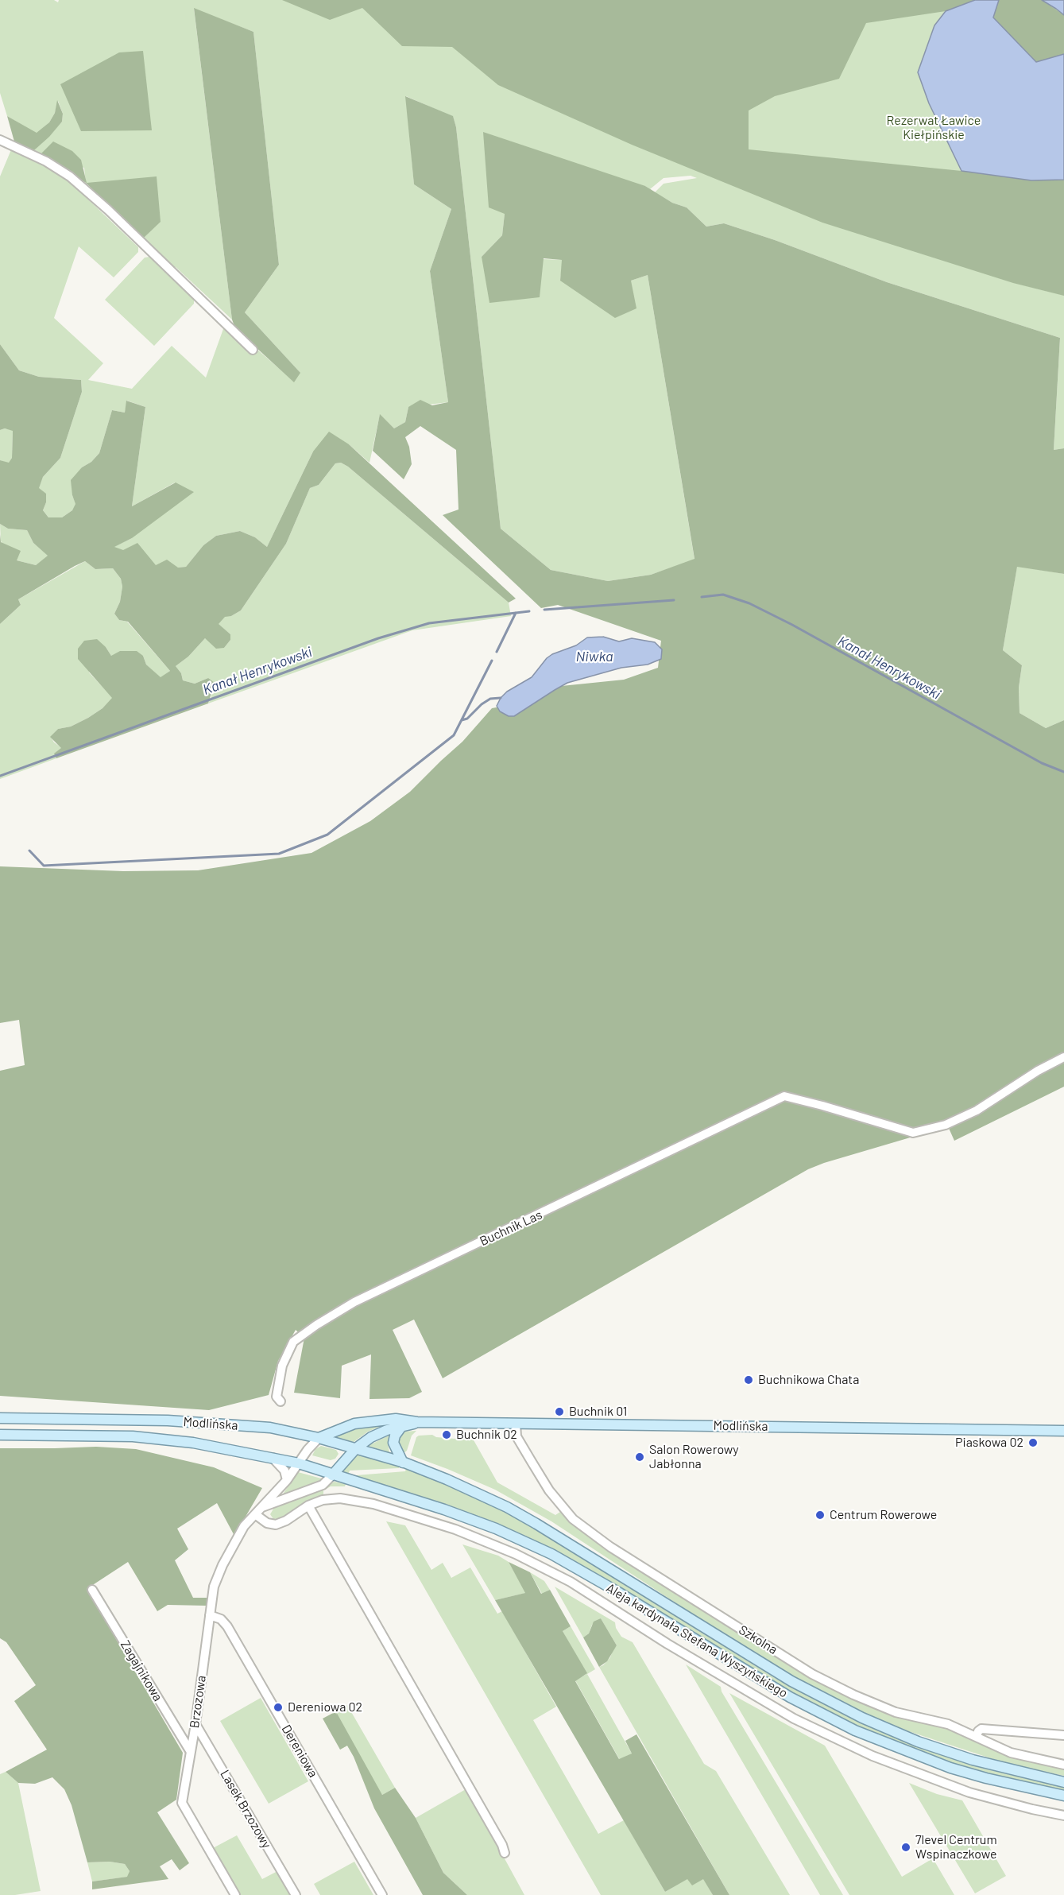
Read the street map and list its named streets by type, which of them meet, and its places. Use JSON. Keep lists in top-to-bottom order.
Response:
{
  "streets": {
    "main road": ["Modlińska", "Aleja kardynała Stefana Wyszyńskiego"],
    "street": [
      "Buchnik Las",
      "Szkolna",
      "Zagajnikowa",
      "Brzozowa",
      "Dereniowa",
      "Lasek Brzozowy"
    ]
  },
  "crossings": [
    ["Modlińska", "Szkolna"],
    ["Modlińska", "Aleja kardynała Stefana Wyszyńskiego"],
    ["Modlińska", "Brzozowa"],
    ["Aleja kardynała Stefana Wyszyńskiego", "Brzozowa"],
    ["Zagajnikowa", "Brzozowa"],
    ["Brzozowa", "Dereniowa"],
    ["Brzozowa", "Lasek Brzozowy"]
  ],
  "water": ["Niwka", "Kanał Henrykowski"],
  "parks": ["Rezerwat Ławice Kiełpińskie"],
  "places": [
    "Buchnikowa Chata",
    "Buchnik 01",
    "Buchnik 02",
    "Piaskowa 02",
    "Salon Rowerowy Jabłonna",
    "Centrum Rowerowe",
    "Dereniowa 02",
    "7level Centrum Wspinaczkowe"
  ]
}
